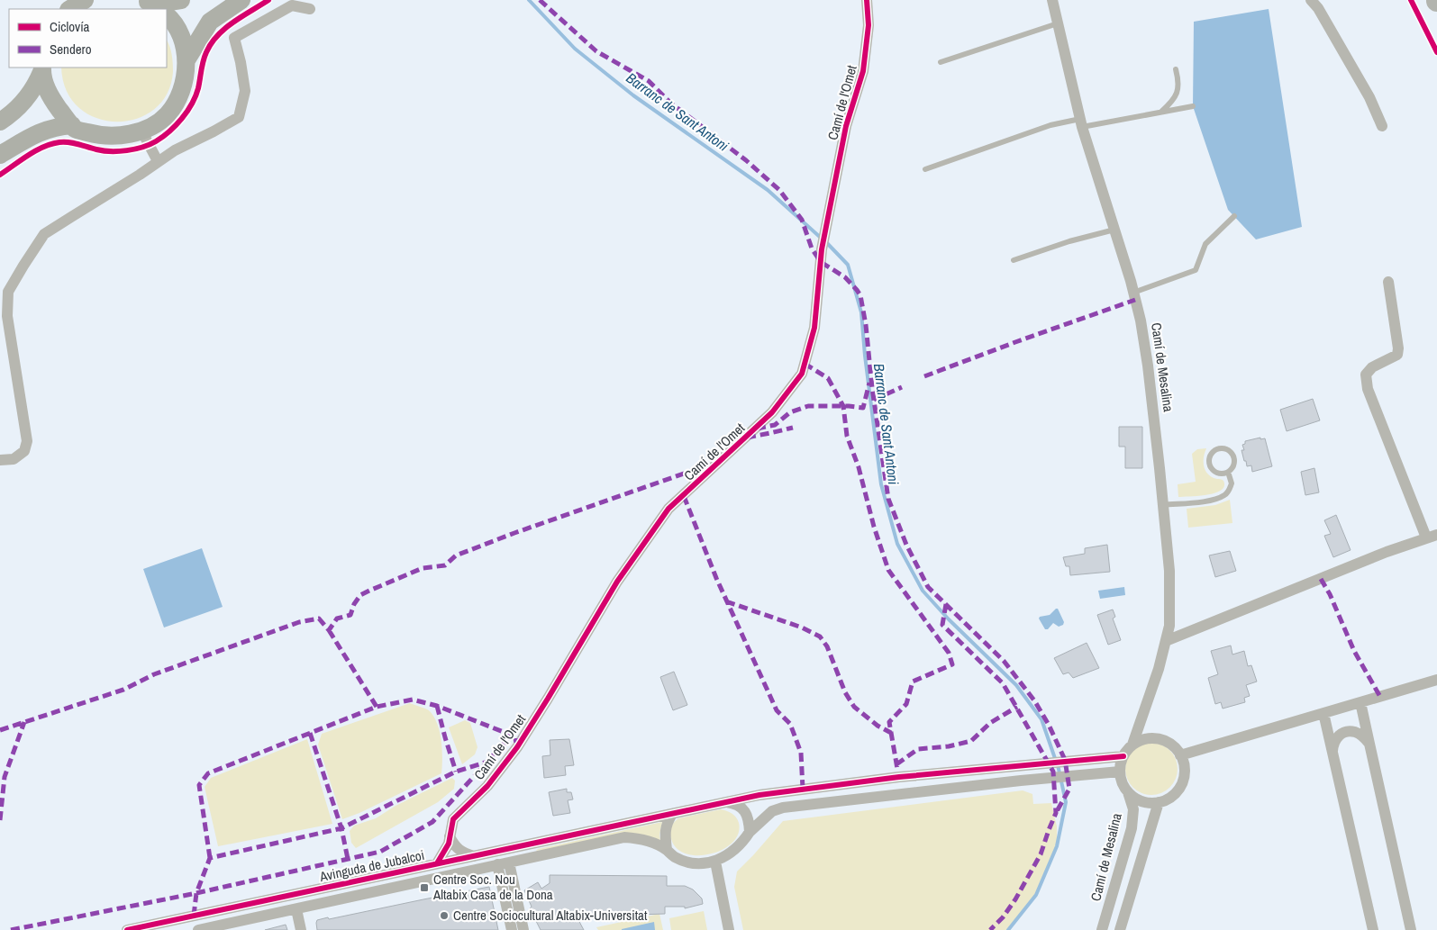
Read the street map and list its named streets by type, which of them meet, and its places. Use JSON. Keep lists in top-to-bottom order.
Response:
{
  "streets": {
    "street": ["Camí de l'Omet", "Camí de Mesalina", "Avinguda de Jubalcoi"]
  },
  "crossings": [
    ["Camí de l'Omet", "Avinguda de Jubalcoi"],
    ["Camí de Mesalina", "Avinguda de Jubalcoi"]
  ],
  "water": ["Barranc de Sant Antoni"],
  "places": {
    "transit": ["Centre Soc. Nou Altabix Casa de la Dona"],
    "other": ["Centre Sociocultural Altabix-Universitat"]
  },
  "legend": ["Ciclovía", "Sendero"]
}
